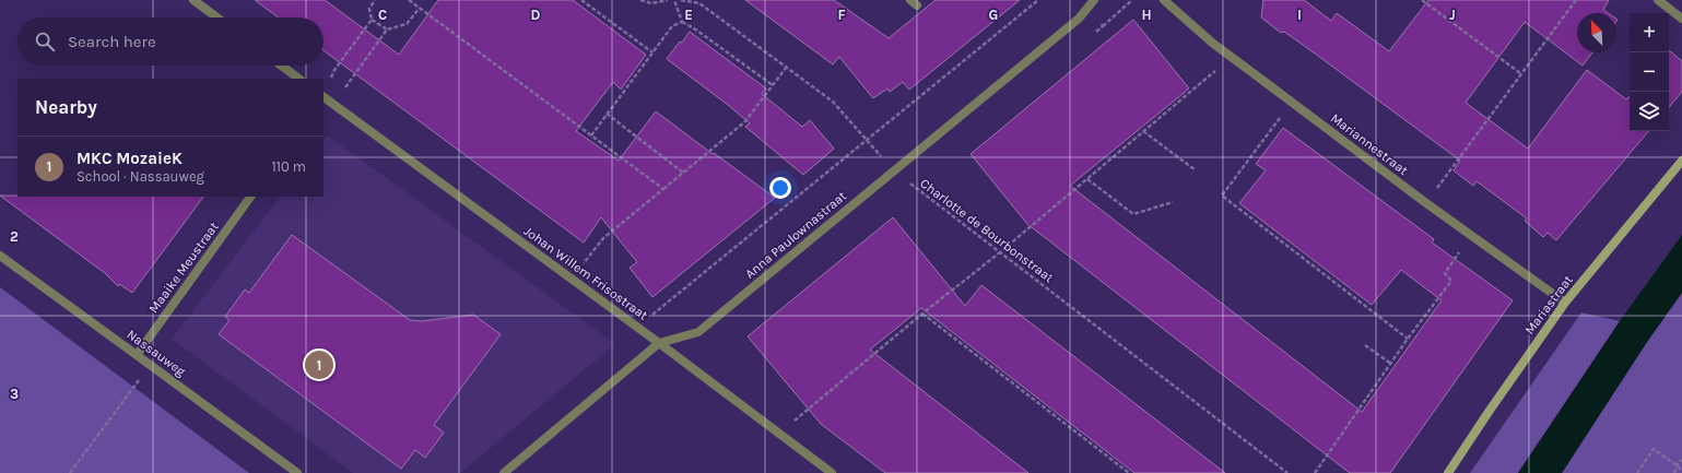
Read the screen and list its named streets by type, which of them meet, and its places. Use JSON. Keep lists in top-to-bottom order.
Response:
{
  "streets": {
    "street": [
      "Mariannestraat",
      "Anna Paulownastraat",
      "Maaike Meustraat",
      "Johan Willem Frisostraat",
      "Mariastraat",
      "Nassauweg"
    ],
    "path": ["Charlotte de Bourbonstraat"]
  },
  "crossings": [
    ["Mariannestraat", "Mariastraat"],
    ["Charlotte de Bourbonstraat", "Anna Paulownastraat"],
    ["Anna Paulownastraat", "Johan Willem Frisostraat"],
    ["Maaike Meustraat", "Nassauweg"]
  ],
  "north": "top left",
  "page": {
    "map_buttons": ["+", "−"],
    "search": "Search here",
    "heading": "Nearby",
    "list": [
      {
        "mark": "1",
        "name": "MKC MozaieK",
        "note": "School · Nassauweg",
        "value": "110 m"
      }
    ],
    "pins": "1"
  },
  "grid": {
    "columns": [
      "C",
      "D",
      "E",
      "F",
      "G",
      "H",
      "I",
      "J"
    ],
    "rows": ["2", "3"]
  }
}
